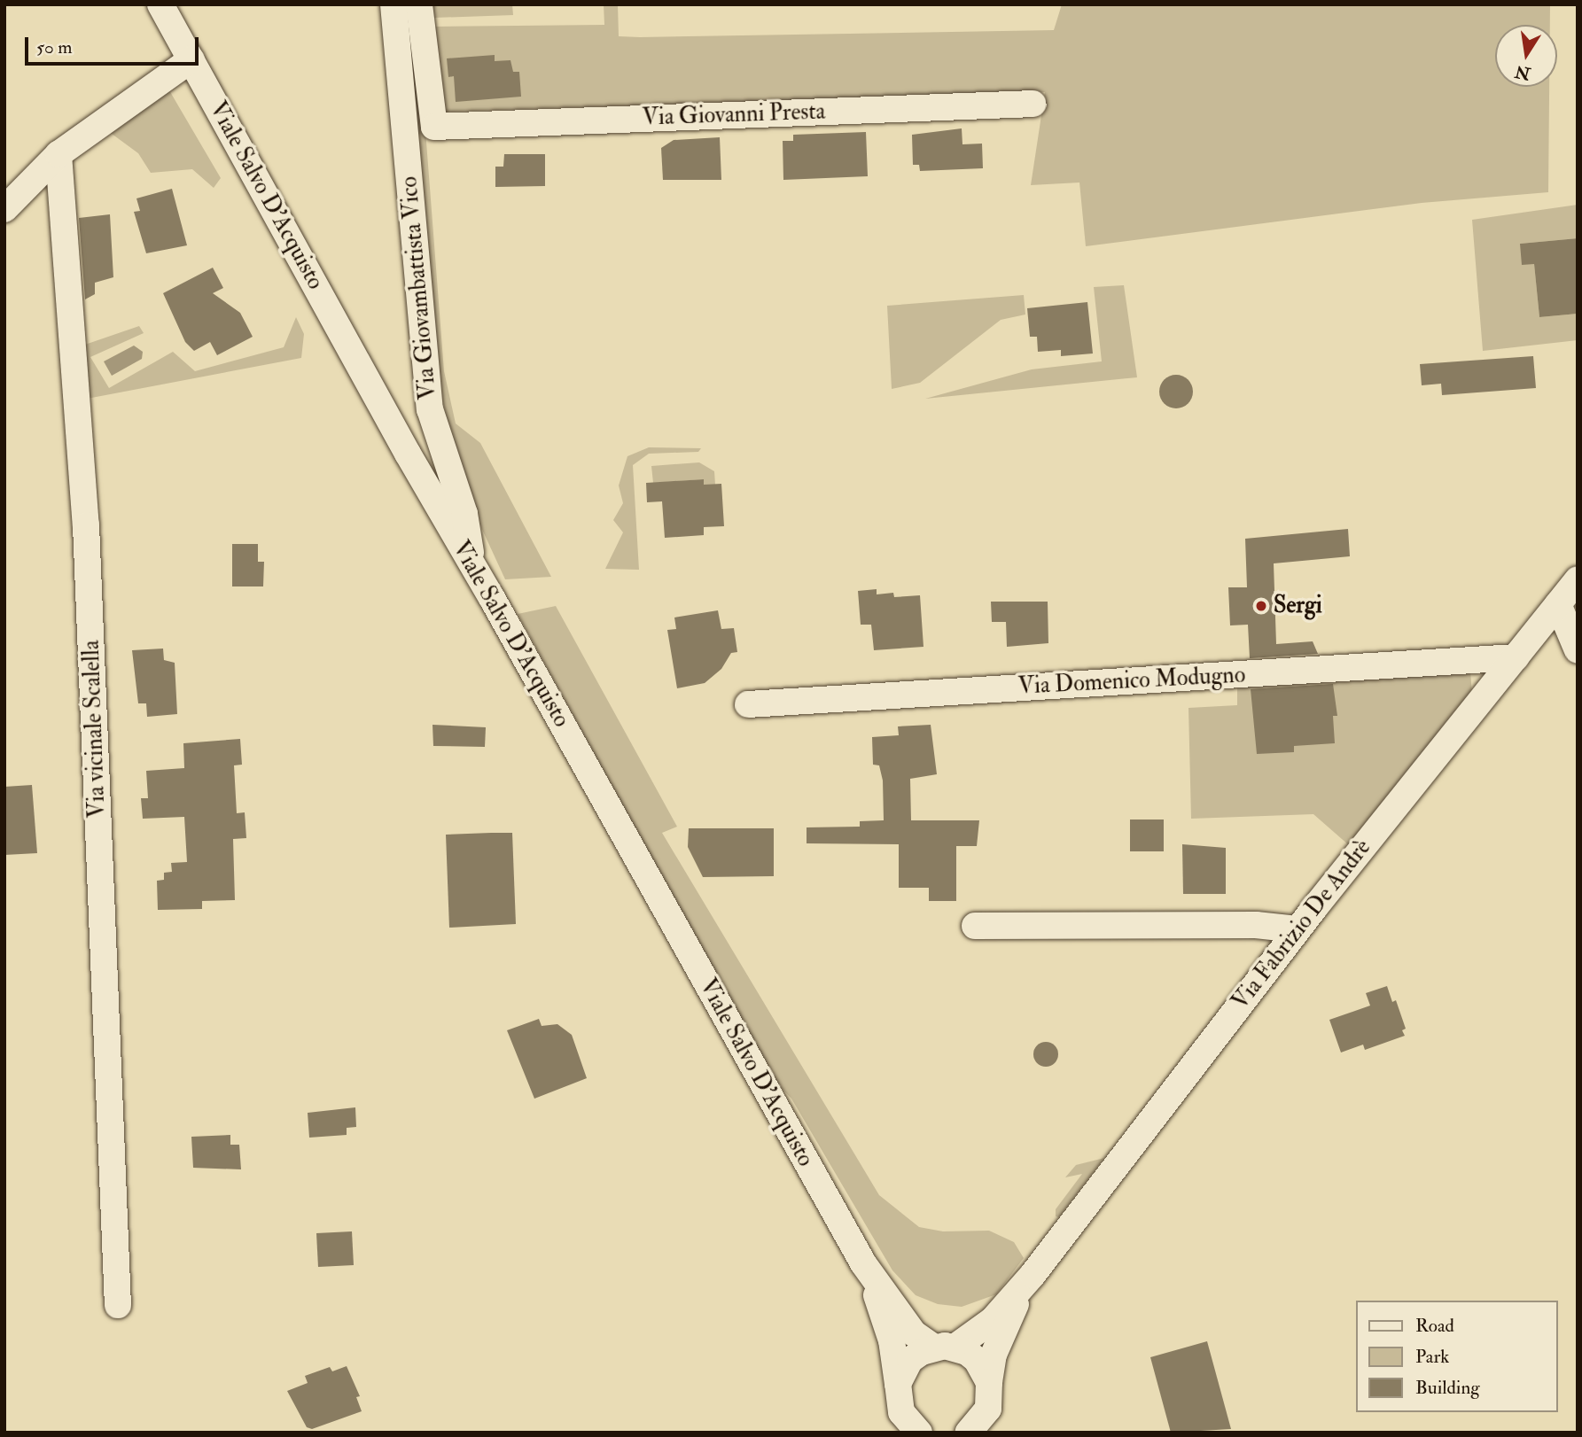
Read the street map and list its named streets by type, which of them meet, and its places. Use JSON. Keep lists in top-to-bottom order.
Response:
{
  "streets": {
    "street": [
      "Via Giovanni Presta",
      "Viale Salvo D'Acquisto",
      "Via Giovambattista Vico",
      "Via Domenico Modugno",
      "Via vicinale Scalella",
      "Via Fabrizio De Andrè"
    ]
  },
  "crossings": [
    ["Viale Salvo D'Acquisto", "Via Giovambattista Vico"],
    ["Viale Salvo D'Acquisto", "Via Fabrizio De Andrè"],
    ["Via Domenico Modugno", "Via Fabrizio De Andrè"]
  ],
  "places": ["Sergi"],
  "legend": ["Road", "Park", "Building"],
  "scale_bar": "50 m",
  "north": "bottom"
}
